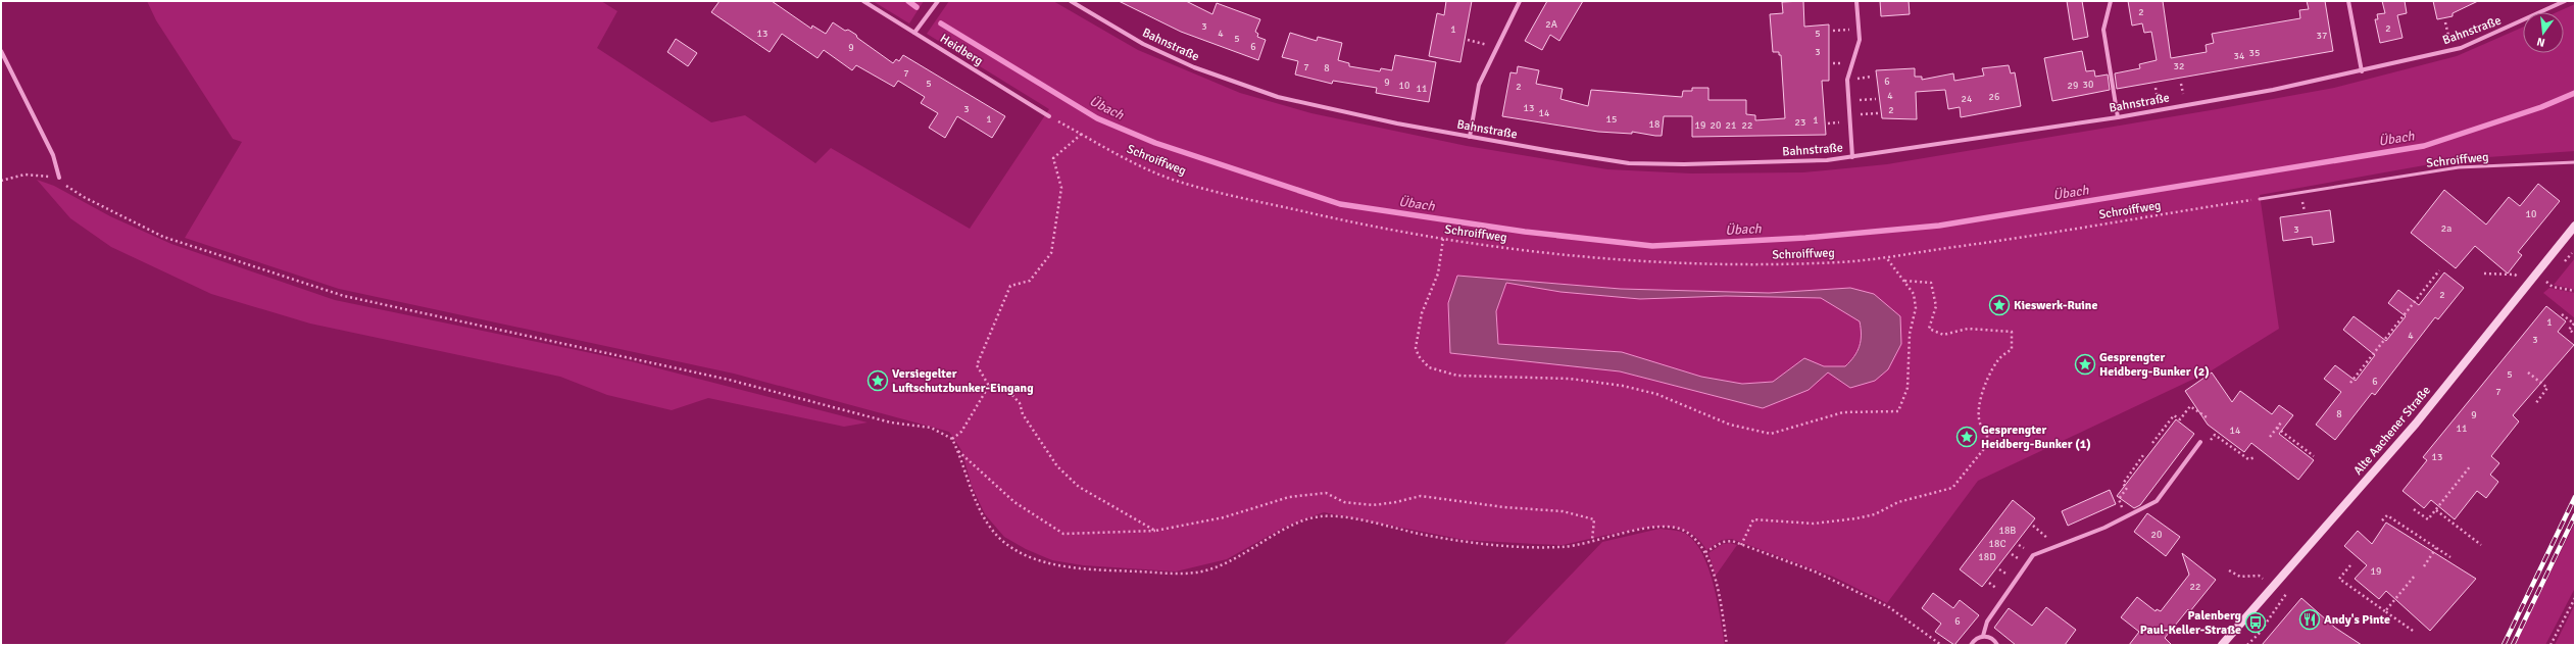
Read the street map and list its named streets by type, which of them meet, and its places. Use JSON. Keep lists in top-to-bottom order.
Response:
{
  "streets": {
    "main road": ["Alte Aachener Straße"],
    "street": ["Bahnstraße", "Heidberg"],
    "lane": ["Schroiffweg"]
  },
  "crossings": [
    ["Heidberg", "Schroiffweg"]
  ],
  "water": ["Übach"],
  "places": {
    "place": [
      "Kieswerk-Ruine",
      "Gesprengter Heidberg-Bunker (2)",
      "Versiegelter Luftschutzbunker-Eingang",
      "Gesprengter Heidberg-Bunker (1)"
    ],
    "restaurant": ["Andy's Pinte"],
    "bus stop": ["Palenberg Paul-Keller-Straße"]
  },
  "house_numbers": [
    "2",
    "2A",
    "3",
    "2",
    "1",
    "13",
    "4",
    "5",
    "37",
    "5",
    "6",
    "9",
    "3",
    "35",
    "34",
    "32",
    "7",
    "8",
    "7",
    "6",
    "9",
    "5",
    "30",
    "10",
    "29",
    "2",
    "11",
    "4",
    "26",
    "24",
    "13",
    "3",
    "2",
    "14",
    "1",
    "15",
    "1",
    "23",
    "18",
    "19",
    "20",
    "21",
    "22",
    "10",
    "2a",
    "3",
    "2",
    "1",
    "4",
    "3",
    "5",
    "6",
    "7",
    "8",
    "9",
    "11",
    "14",
    "13",
    "18B",
    "20",
    "18C",
    "18D",
    "19",
    "22",
    "6"
  ],
  "north": "bottom"
}
